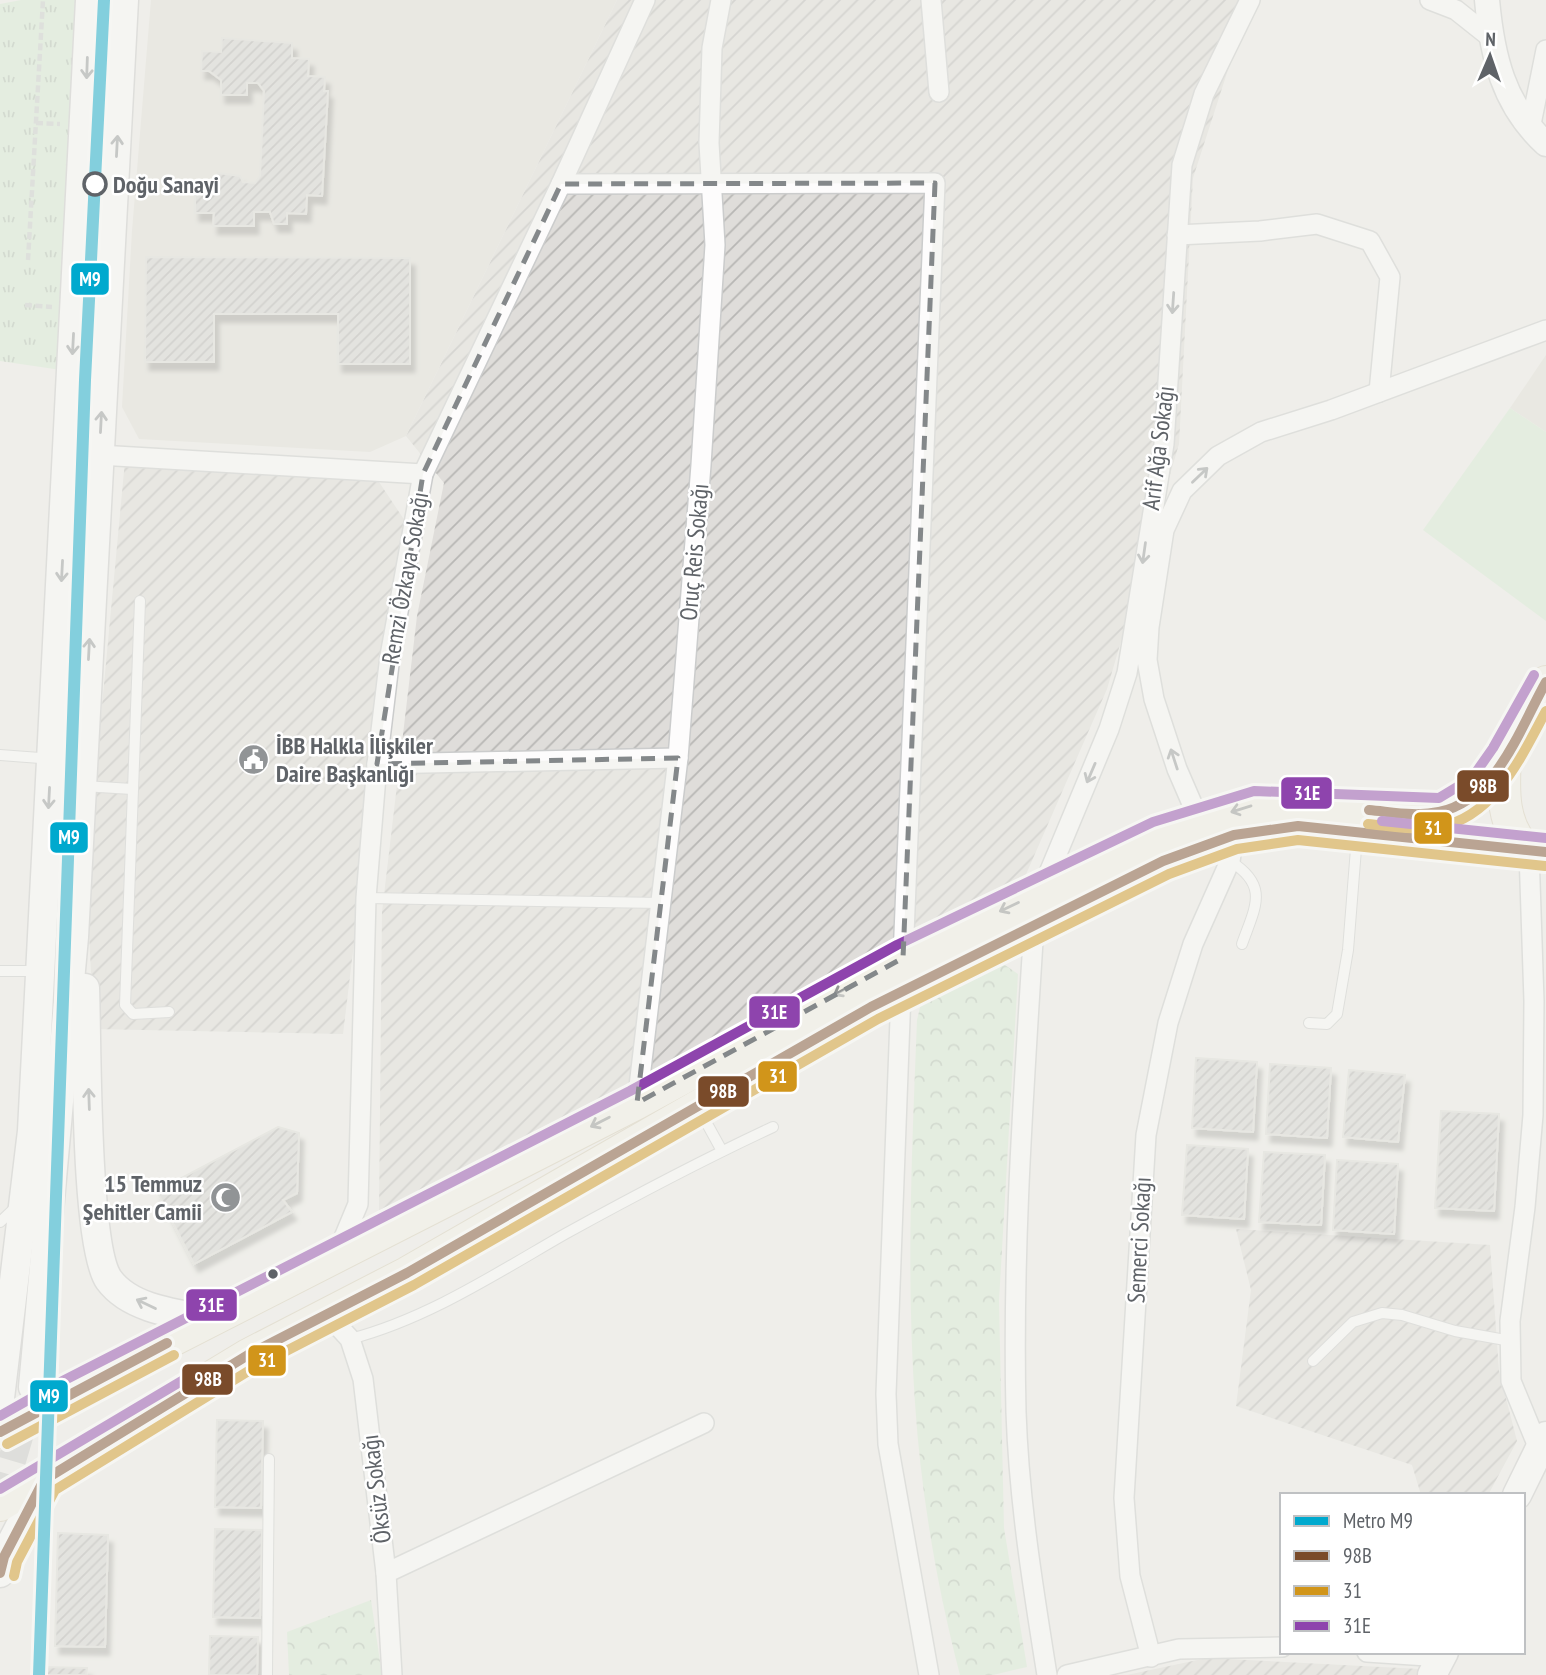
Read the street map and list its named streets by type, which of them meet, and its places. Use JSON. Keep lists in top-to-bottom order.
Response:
{
  "streets": {
    "street": [
      "Arif Ağa Sokağı",
      "Oruç Reis Sokağı",
      "Remzi Özkaya Sokağı",
      "Semerci Sokağı",
      "Öksüz Sokağı"
    ]
  },
  "one_way": ["Arif Ağa Sokağı"],
  "places": {
    "other": ["Doğu Sanayi"],
    "public building": ["İBB Halkla İlişkiler Daire Başkanlığı"],
    "mosque": ["15 Temmuz Şehitler Camii"]
  },
  "lines": [
    "metro line M9",
    "transit line 31E",
    "transit line 98B",
    "transit line 31"
  ],
  "legend": [
    "Metro M9",
    "98B",
    "31",
    "31E"
  ],
  "north": "top"
}
